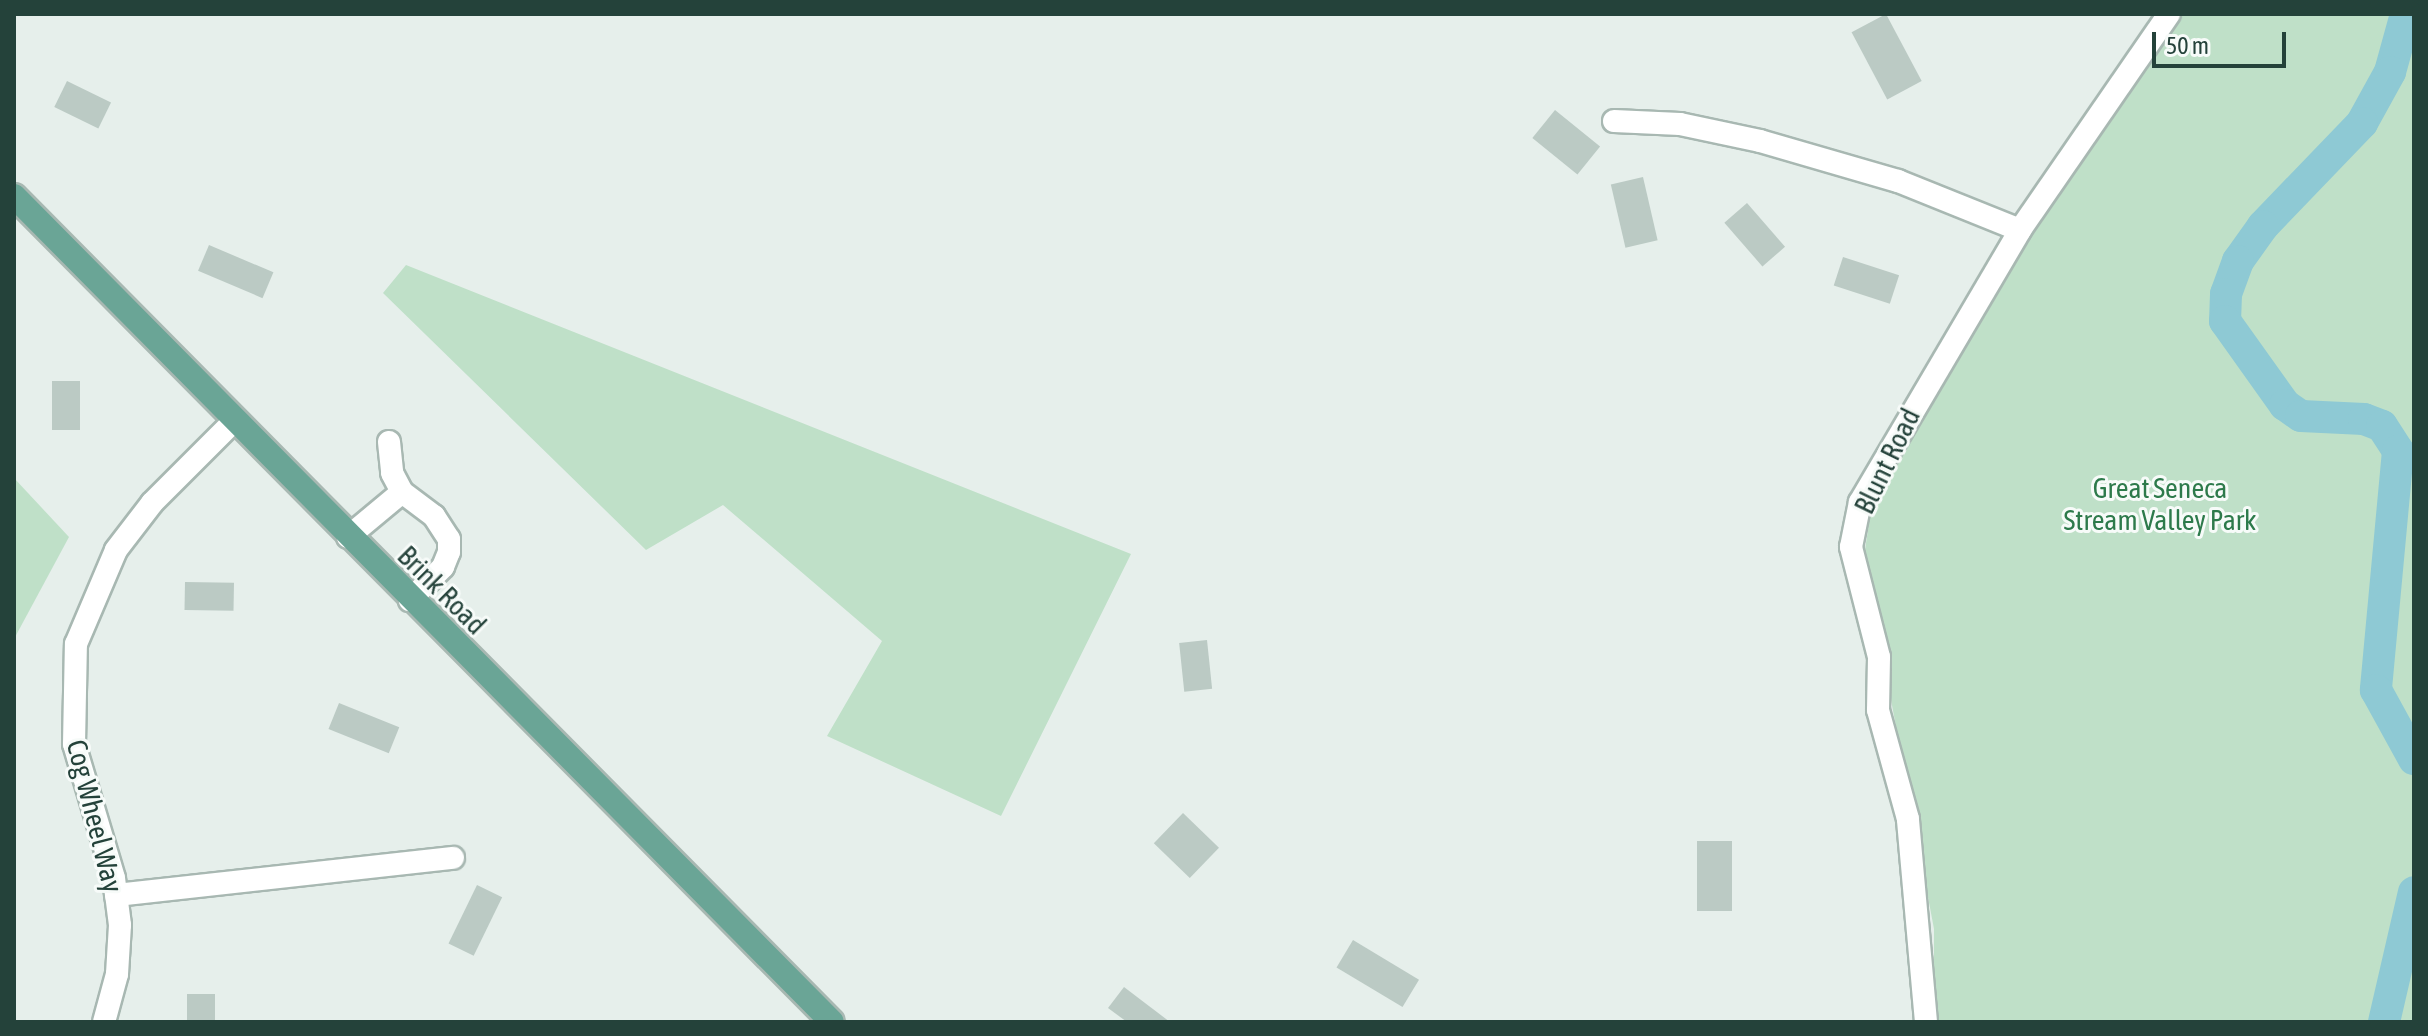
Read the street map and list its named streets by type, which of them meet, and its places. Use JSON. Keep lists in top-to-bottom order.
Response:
{
  "streets": {
    "main road": ["Brink Road"],
    "street": ["Blunt Road", "Cog Wheel Way"]
  },
  "crossings": [
    ["Brink Road", "Cog Wheel Way"]
  ],
  "parks": ["Great Seneca Stream Valley Park"],
  "scale_bar": "50 m"
}
